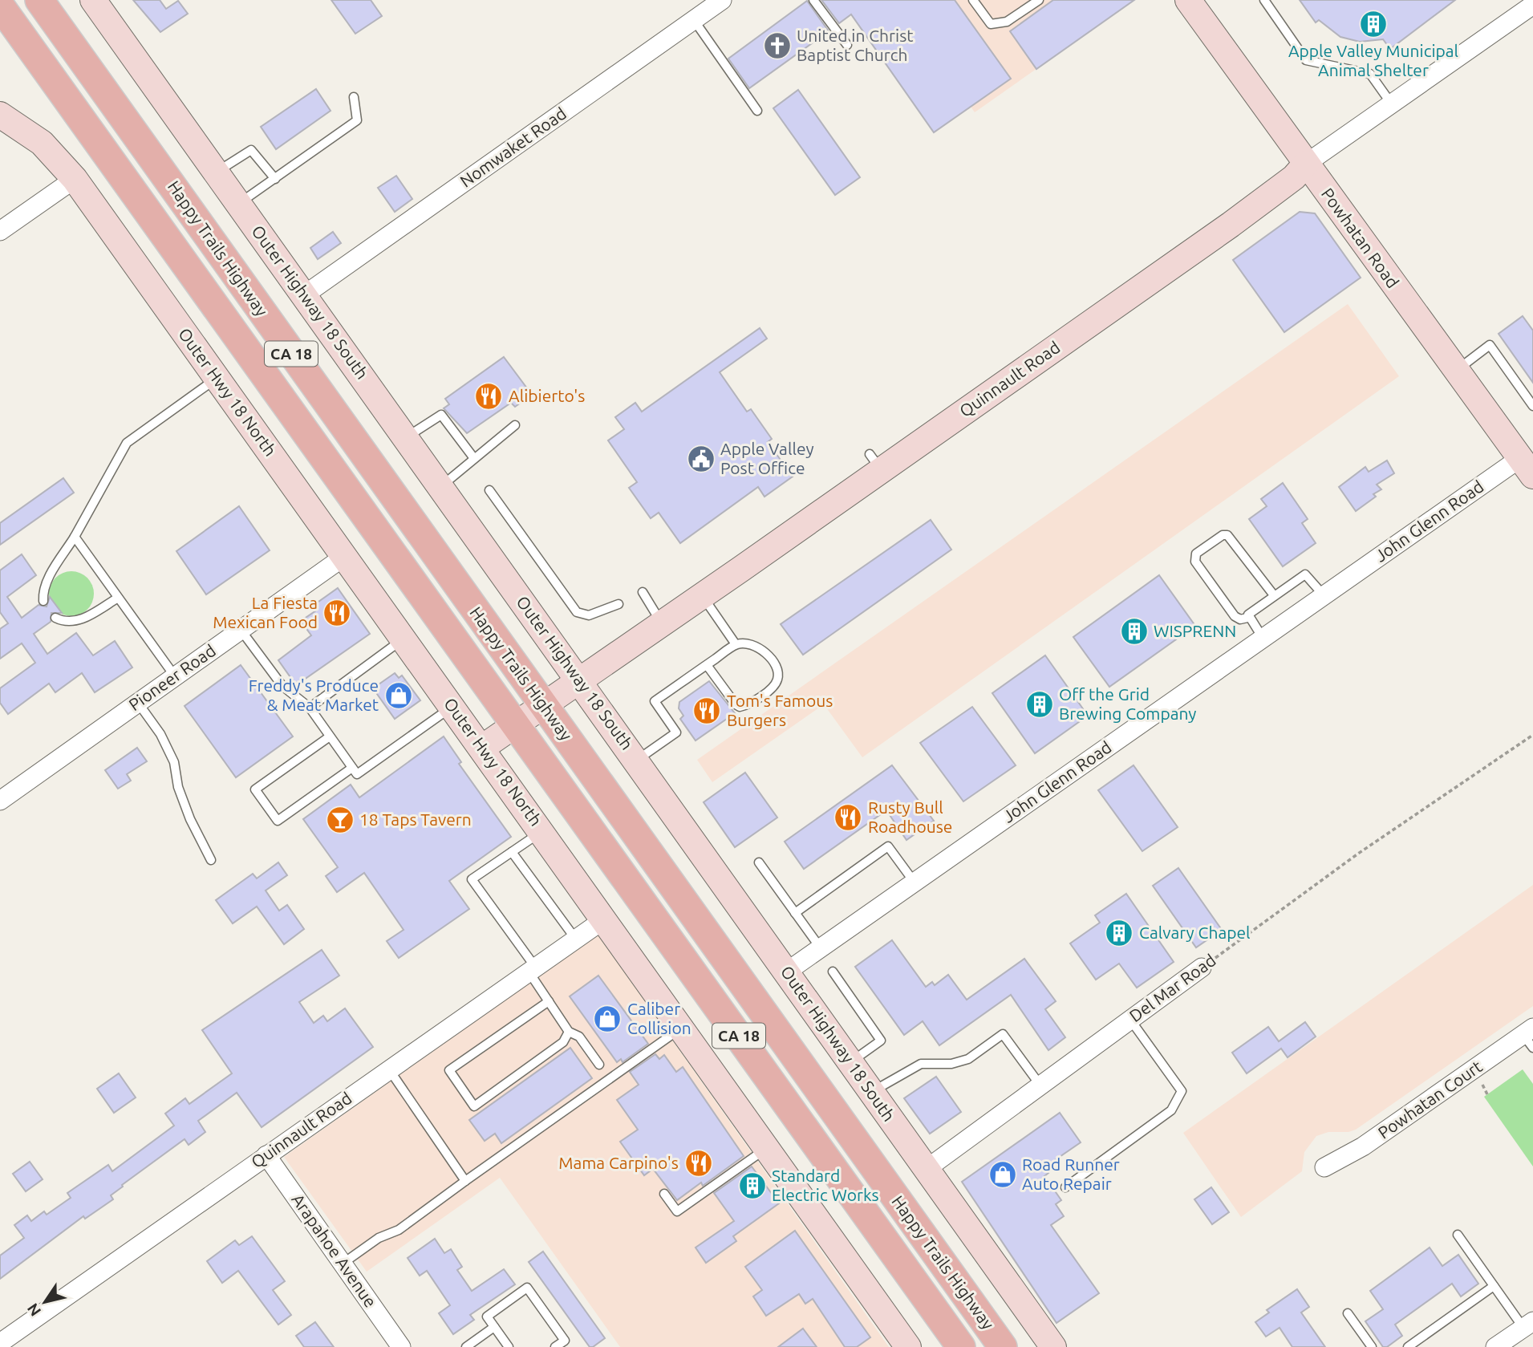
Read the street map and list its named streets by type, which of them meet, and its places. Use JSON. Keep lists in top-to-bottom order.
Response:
{
  "streets": {
    "main road": ["Happy Trails Highway", "CA 18"],
    "street": [
      "Nomwaket Road",
      "Powhatan Road",
      "Outer Highway 18 South",
      "Quinnault Road",
      "Outer Hwy 18 North",
      "John Glenn Road",
      "Pioneer Road",
      "Del Mar Road",
      "Powhatan Court",
      "Arapahoe Avenue"
    ]
  },
  "crossings": [
    ["Nomwaket Road", "Outer Highway 18 South"],
    ["Powhatan Road", "Quinnault Road"],
    ["Powhatan Road", "John Glenn Road"],
    ["Happy Trails Highway", "Quinnault Road"],
    ["Outer Highway 18 South", "Quinnault Road"],
    ["Outer Highway 18 South", "John Glenn Road"],
    ["Outer Highway 18 South", "Del Mar Road"],
    ["Quinnault Road", "Outer Hwy 18 North"],
    ["Quinnault Road", "Arapahoe Avenue"],
    ["Outer Hwy 18 North", "Pioneer Road"]
  ],
  "places": {
    "building": [
      "Apple Valley Municipal Animal Shelter",
      "WISPRENN",
      "Off the Grid Brewing Company",
      "Calvary Chapel",
      "Standard Electric Works"
    ],
    "church": ["United in Christ Baptist Church"],
    "restaurant": [
      "Alibierto's",
      "La Fiesta Mexican Food",
      "Tom's Famous Burgers",
      "Rusty Bull Roadhouse",
      "Mama Carpino's"
    ],
    "public building": ["Apple Valley Post Office"],
    "shop": ["Freddy's Produce & Meat Market", "Caliber Collision", "Road Runner Auto Repair"],
    "bar": ["18 Taps Tavern"]
  },
  "north": "bottom left"
}
